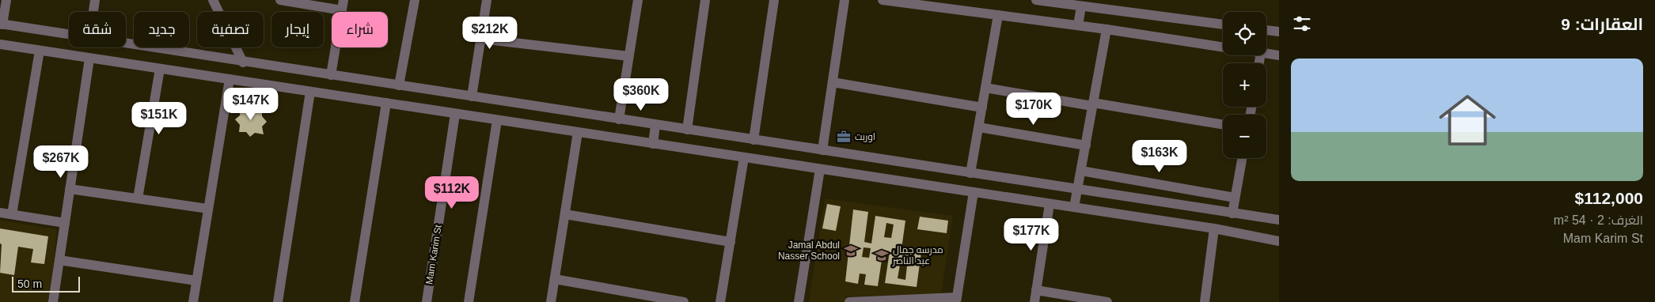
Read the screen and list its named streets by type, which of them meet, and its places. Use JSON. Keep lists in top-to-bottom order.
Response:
{
  "streets": {
    "street": ["Mam Karim St"]
  },
  "places": {
    "office": ["اوربت"],
    "school or university": ["Jamal Abdul Nasser School", "مدرسه جمال عبد الناصر"]
  },
  "scale_bar": "50 m",
  "page": {
    "heading": "العقارات: 9",
    "map_buttons": ["+", "−"],
    "chip": [
      "شراء",
      "إيجار",
      "تصفية",
      "جديد",
      "شقة"
    ],
    "price": [
      "$212K",
      "$360K",
      "$147K",
      "$170K",
      "$151K",
      "$163K",
      "$267K",
      "$112K",
      "$177K"
    ],
    "list": [
      {
        "name": "$112,000",
        "note": "الغرف: 2 · 54 m² · Mam Karim St"
      }
    ],
    "scale": "50 m"
  }
}
